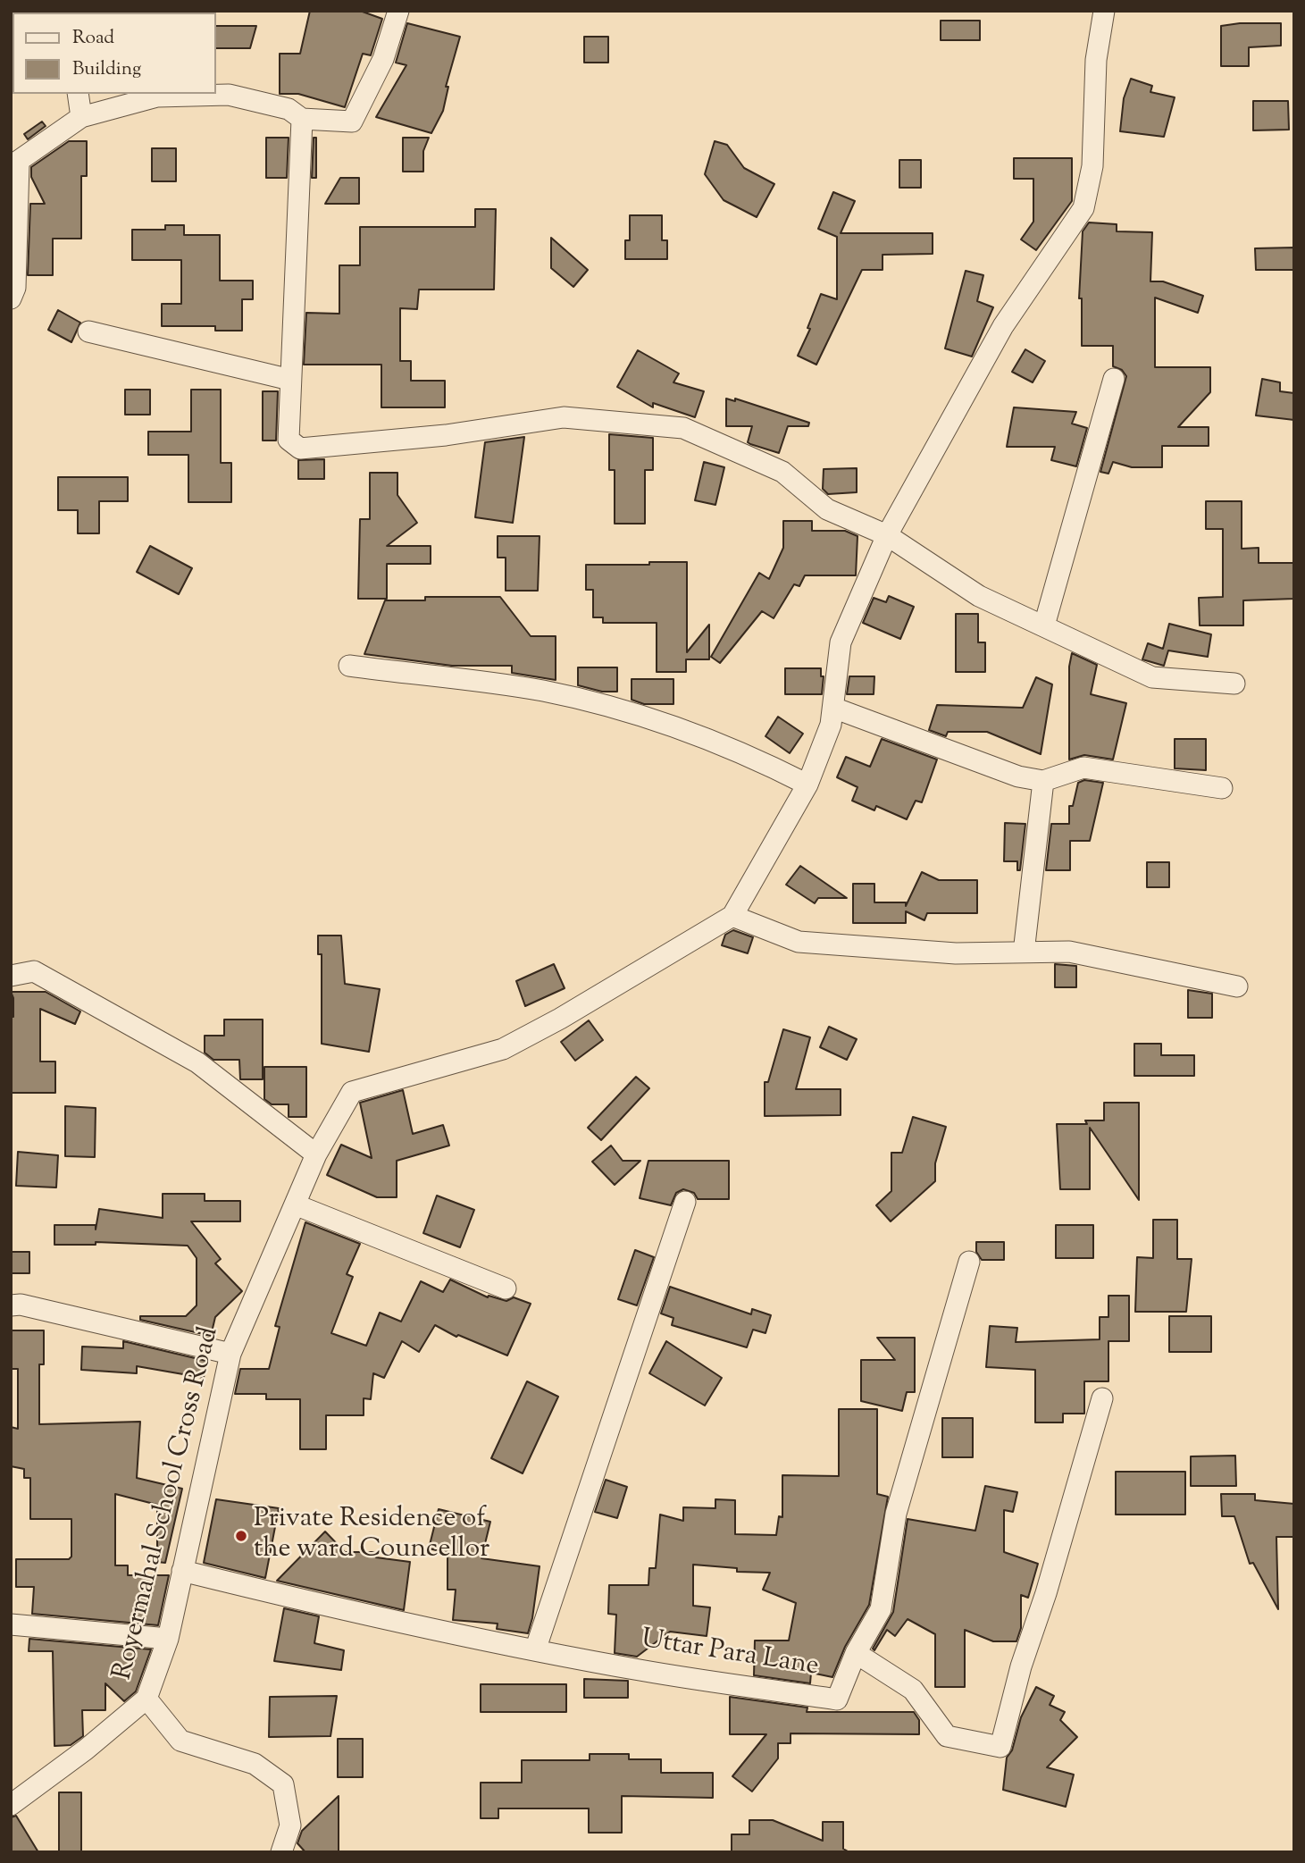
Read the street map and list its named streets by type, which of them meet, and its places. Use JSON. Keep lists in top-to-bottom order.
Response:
{
  "streets": {
    "street": ["Royermahal School Cross Road", "Uttar Para Lane"]
  },
  "crossings": [
    ["Royermahal School Cross Road", "Uttar Para Lane"]
  ],
  "places": ["Private Residence of the ward Councellor"],
  "legend": ["Road", "Building"]
}
